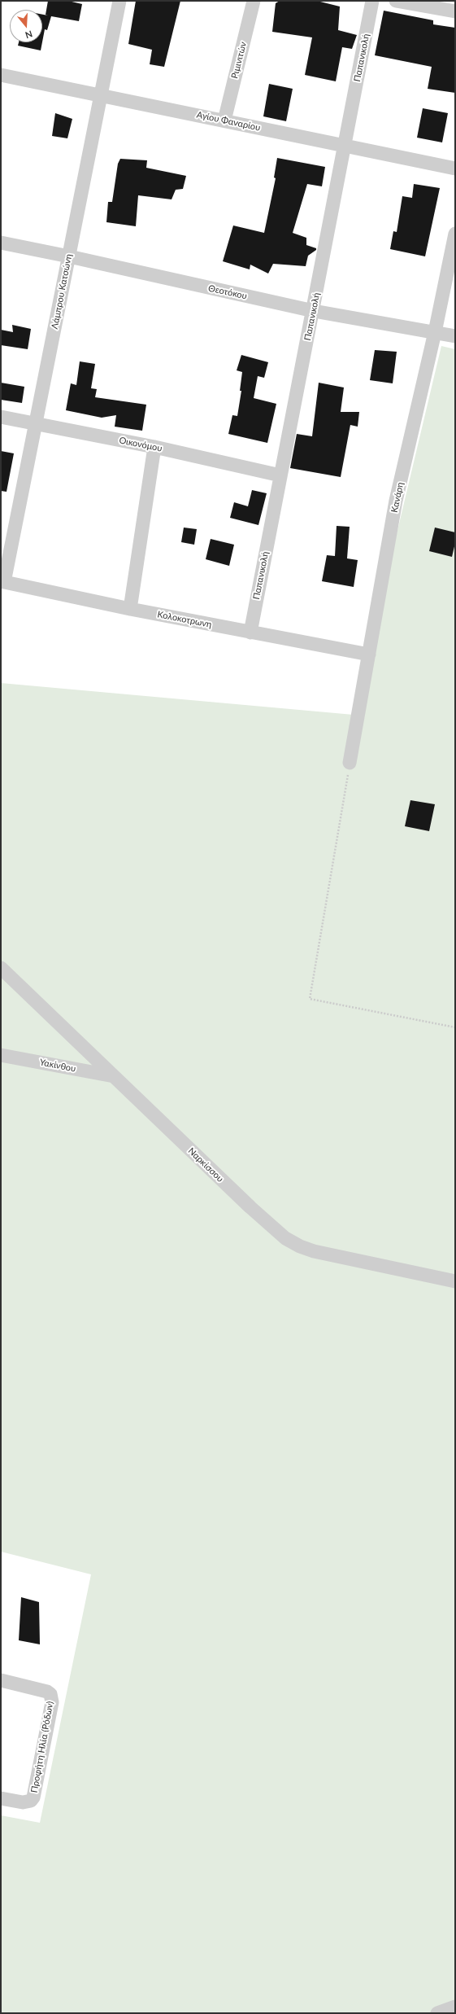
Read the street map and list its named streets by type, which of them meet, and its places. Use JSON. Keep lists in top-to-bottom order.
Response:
{
  "streets": {
    "street": [
      "Παπανικολή",
      "Ριμινιτών",
      "Αγίου Φαναρίου",
      "Λάμπρου Κατσώνη",
      "Θεοτόκου",
      "Οικονόμου",
      "Κανάρη",
      "Κολοκοτρωνη",
      "Υακίνθου",
      "Ναρκίσσου",
      "Προφήτη Ηλία (Ρόδων)"
    ]
  },
  "crossings": [
    ["Παπανικολή", "Αγίου Φαναρίου"],
    ["Παπανικολή", "Θεοτόκου"],
    ["Παπανικολή", "Οικονόμου"],
    ["Παπανικολή", "Κολοκοτρωνη"],
    ["Ριμινιτών", "Αγίου Φαναρίου"],
    ["Αγίου Φαναρίου", "Λάμπρου Κατσώνη"],
    ["Λάμπρου Κατσώνη", "Θεοτόκου"],
    ["Λάμπρου Κατσώνη", "Οικονόμου"],
    ["Λάμπρου Κατσώνη", "Κολοκοτρωνη"],
    ["Θεοτόκου", "Κανάρη"],
    ["Κανάρη", "Κολοκοτρωνη"],
    ["Υακίνθου", "Ναρκίσσου"]
  ],
  "north": "bottom"
}
